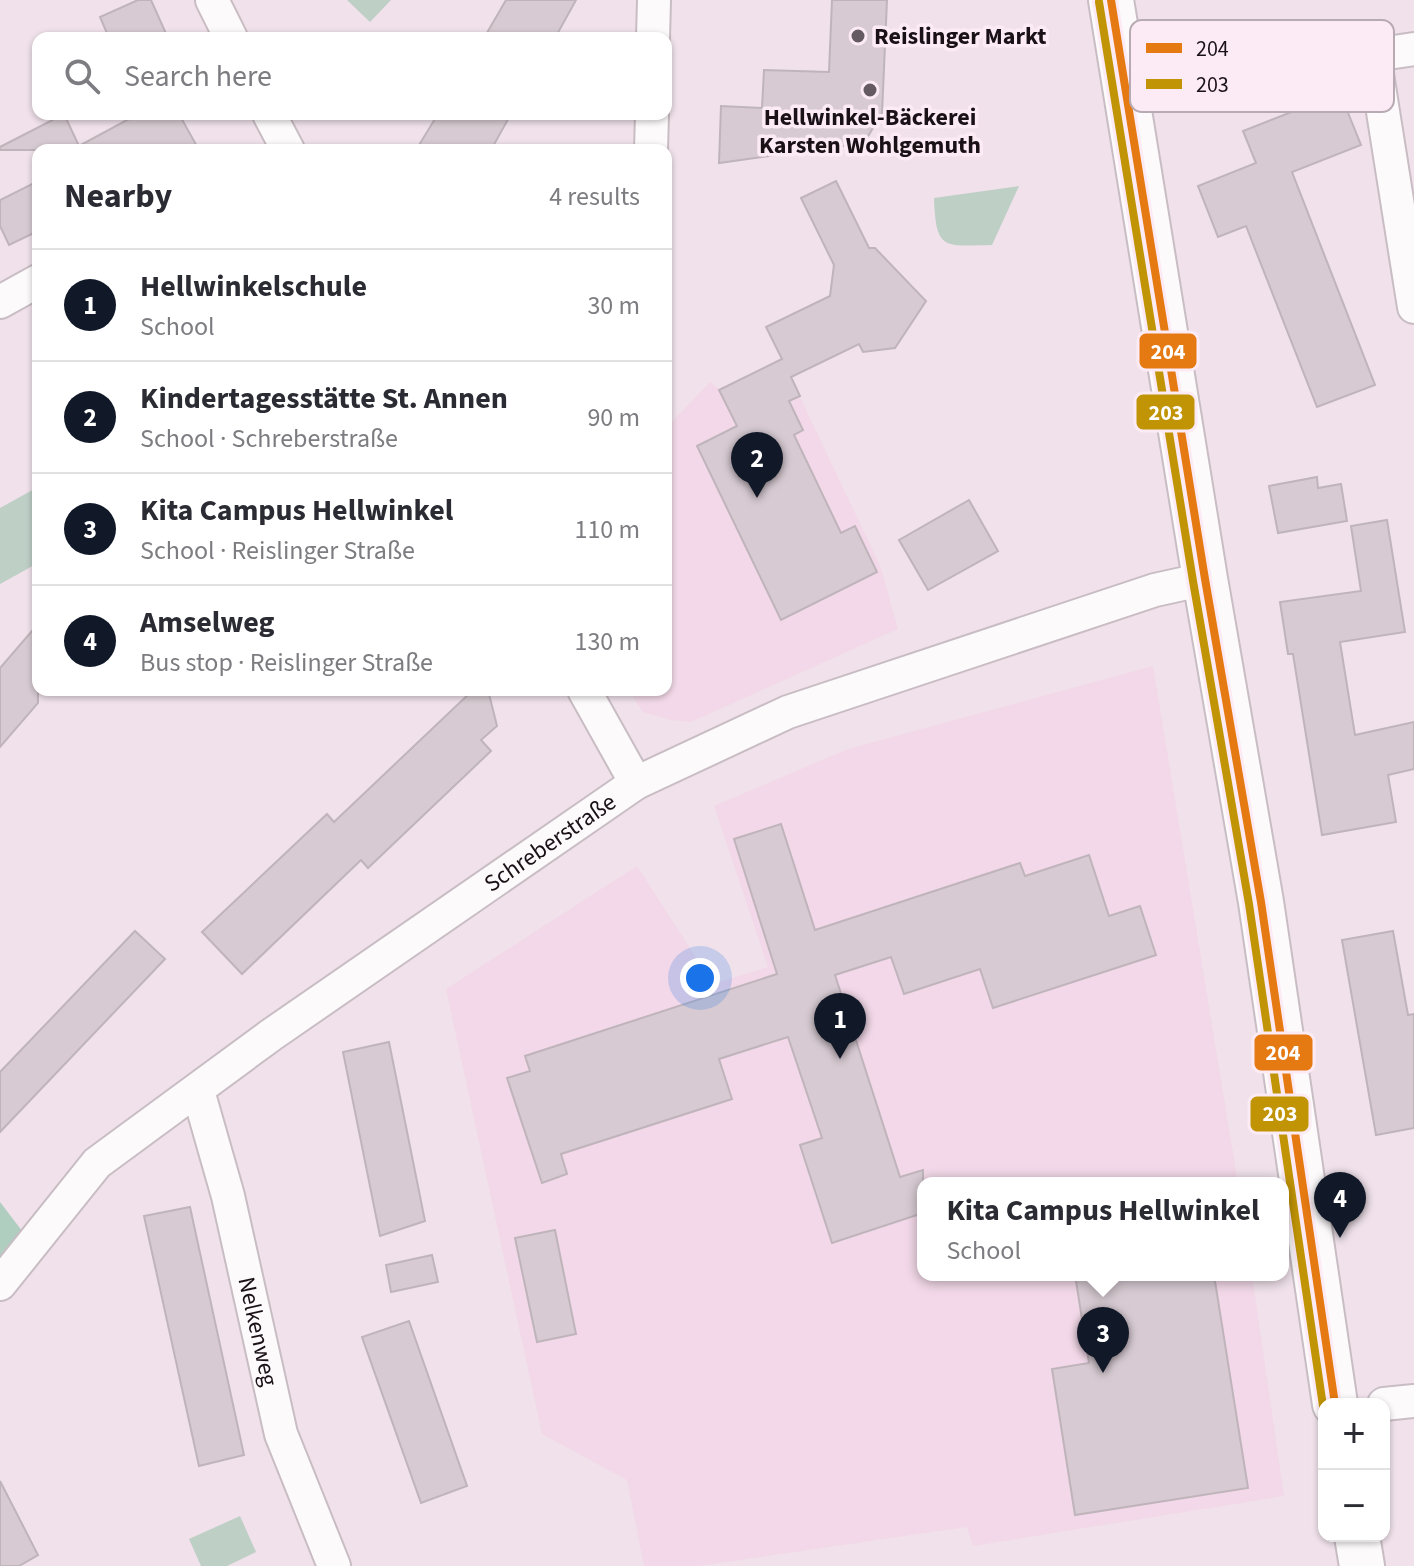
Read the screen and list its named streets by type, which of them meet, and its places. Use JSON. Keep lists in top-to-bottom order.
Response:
{
  "streets": {
    "street": ["Schreberstraße", "Nelkenweg"]
  },
  "crossings": [
    ["Schreberstraße", "Nelkenweg"]
  ],
  "places": ["Reislinger Markt", "Hellwinkel-Bäckerei Karsten Wohlgemuth"],
  "lines": ["transit line 204", "transit line 203"],
  "legend": ["204", "203"],
  "page": {
    "search": "Search here",
    "heading": ["Nearby", "4 results"],
    "list": [
      {
        "mark": "1",
        "name": "Hellwinkelschule",
        "note": "School",
        "value": "30 m"
      },
      {
        "mark": "2",
        "name": "Kindertagesstätte St. Annen",
        "note": "School · Schreberstraße",
        "value": "90 m"
      },
      {
        "mark": "3",
        "name": "Kita Campus Hellwinkel",
        "note": "School · Reislinger Straße",
        "value": "110 m"
      },
      {
        "mark": "4",
        "name": "Amselweg",
        "note": "Bus stop · Reislinger Straße",
        "value": "130 m"
      }
    ],
    "pins": [
      "2",
      "1",
      "4",
      "3"
    ],
    "popup": ["Kita Campus Hellwinkel", "School"],
    "map_buttons": ["+", "−"]
  }
}
